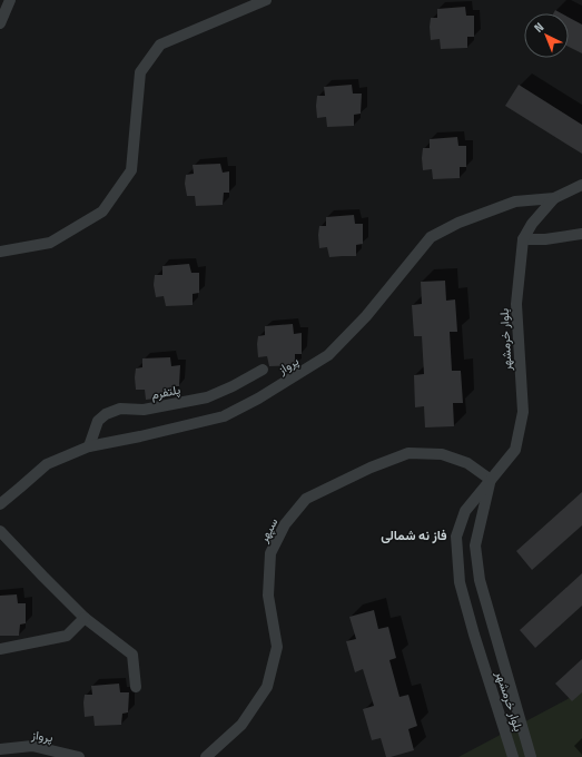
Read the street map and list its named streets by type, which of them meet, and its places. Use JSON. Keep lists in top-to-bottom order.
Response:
{
  "streets": {
    "street": [
      "بلوار خرمشهر",
      "پرواز",
      "پلتفرم",
      "سپهر"
    ]
  },
  "crossings": [
    ["بلوار خرمشهر", "پرواز"],
    ["بلوار خرمشهر", "سپهر"],
    ["پرواز", "پلتفرم"]
  ],
  "districts": ["فاز نه شمالی"],
  "north": "top left"
}
